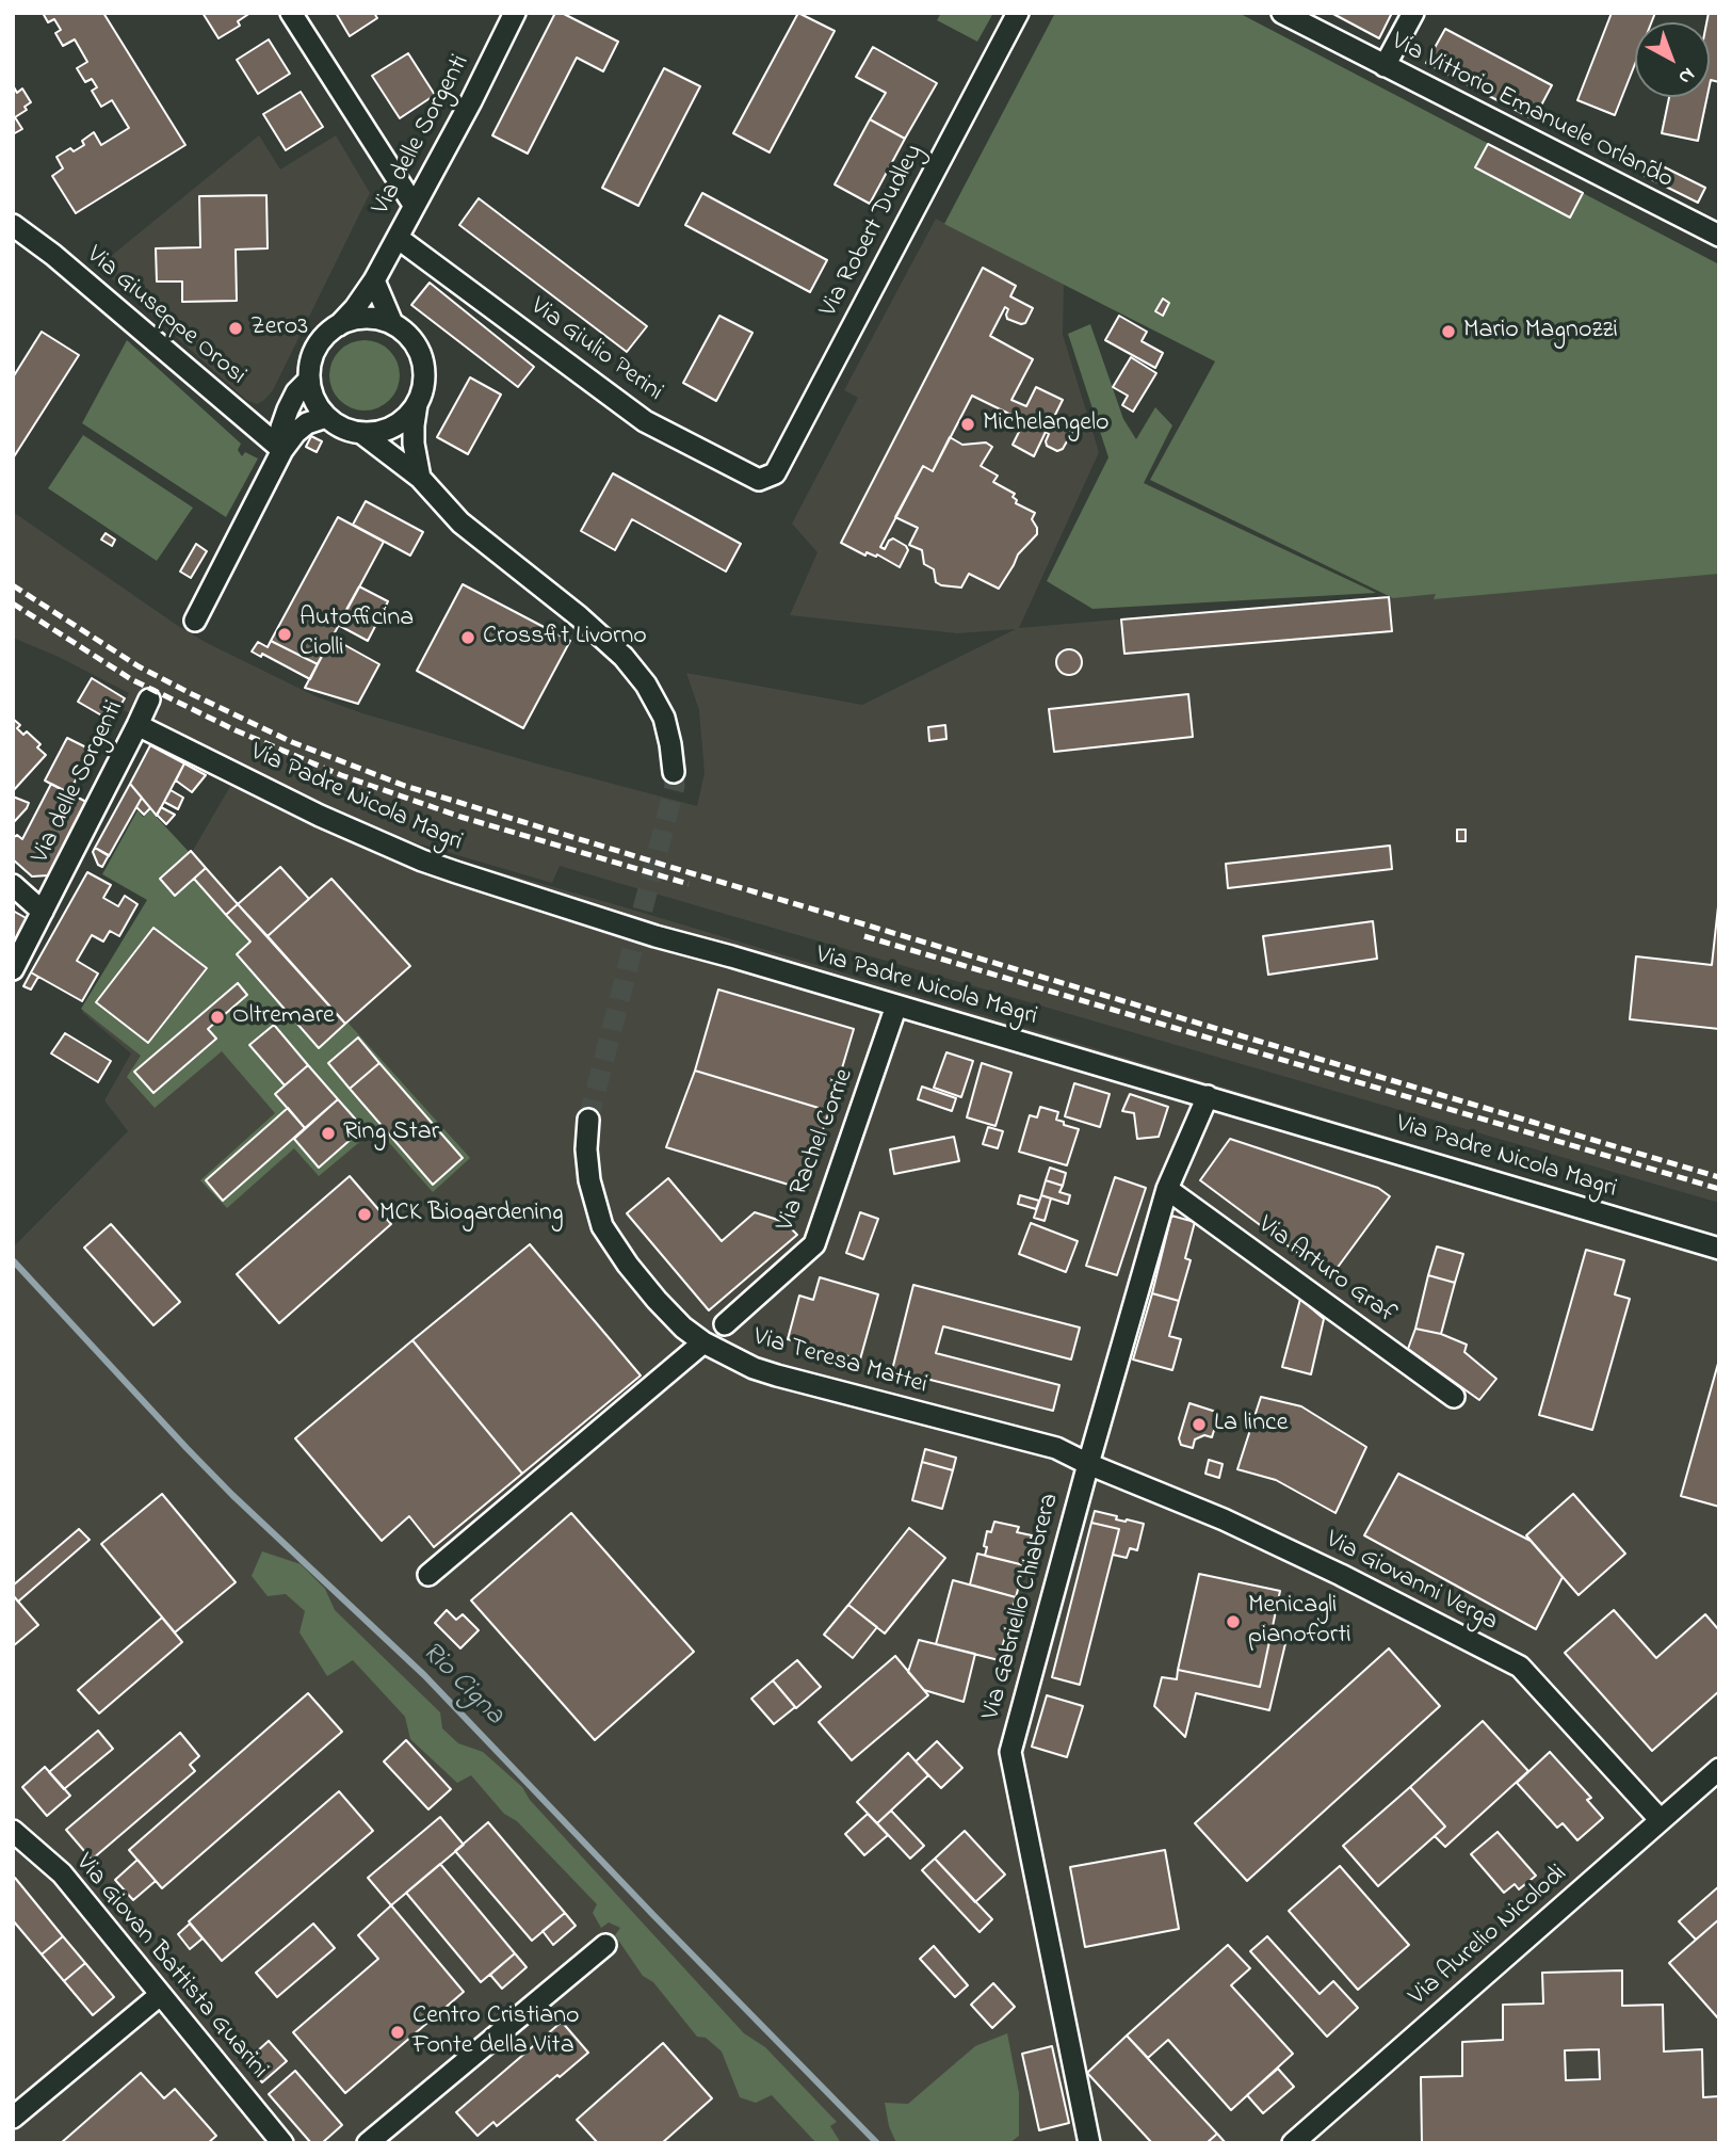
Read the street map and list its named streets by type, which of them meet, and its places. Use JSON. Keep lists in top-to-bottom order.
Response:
{
  "streets": {
    "street": [
      "Via Vittorio Emanuele Orlando",
      "Via delle Sorgenti",
      "Via Robert Dudley",
      "Via Giuseppe Orosi",
      "Via Giulio Perini",
      "Via Padre Nicola Magri",
      "Via Rachel Corrie",
      "Via Arturo Graf",
      "Via Teresa Mattei",
      "Via Giovanni Verga",
      "Via Gabriello Chiabrera",
      "Via Aurelio Nicolodi",
      "Via Giovan Battista Guarini"
    ]
  },
  "crossings": [
    ["Via delle Sorgenti", "Via Giuseppe Orosi"],
    ["Via delle Sorgenti", "Via Giulio Perini"],
    ["Via delle Sorgenti", "Via Padre Nicola Magri"],
    ["Via Robert Dudley", "Via Giulio Perini"],
    ["Via Padre Nicola Magri", "Via Rachel Corrie"],
    ["Via Padre Nicola Magri", "Via Gabriello Chiabrera"],
    ["Via Arturo Graf", "Via Gabriello Chiabrera"],
    ["Via Teresa Mattei", "Via Giovanni Verga"],
    ["Via Teresa Mattei", "Via Gabriello Chiabrera"],
    ["Via Giovanni Verga", "Via Gabriello Chiabrera"],
    ["Via Giovanni Verga", "Via Aurelio Nicolodi"]
  ],
  "water": ["Rio Cigna"],
  "places": [
    "Zero3",
    "Mario Magnozzi",
    "Michelangelo",
    "Autofficina Ciolli",
    "Crossfit Livorno",
    "Oltremare",
    "Ring Star",
    "MCK Biogardening",
    "La lince",
    "Menicagli pianoforti",
    "Centro Cristiano Fonte della Vita"
  ],
  "north": "bottom right"
}
